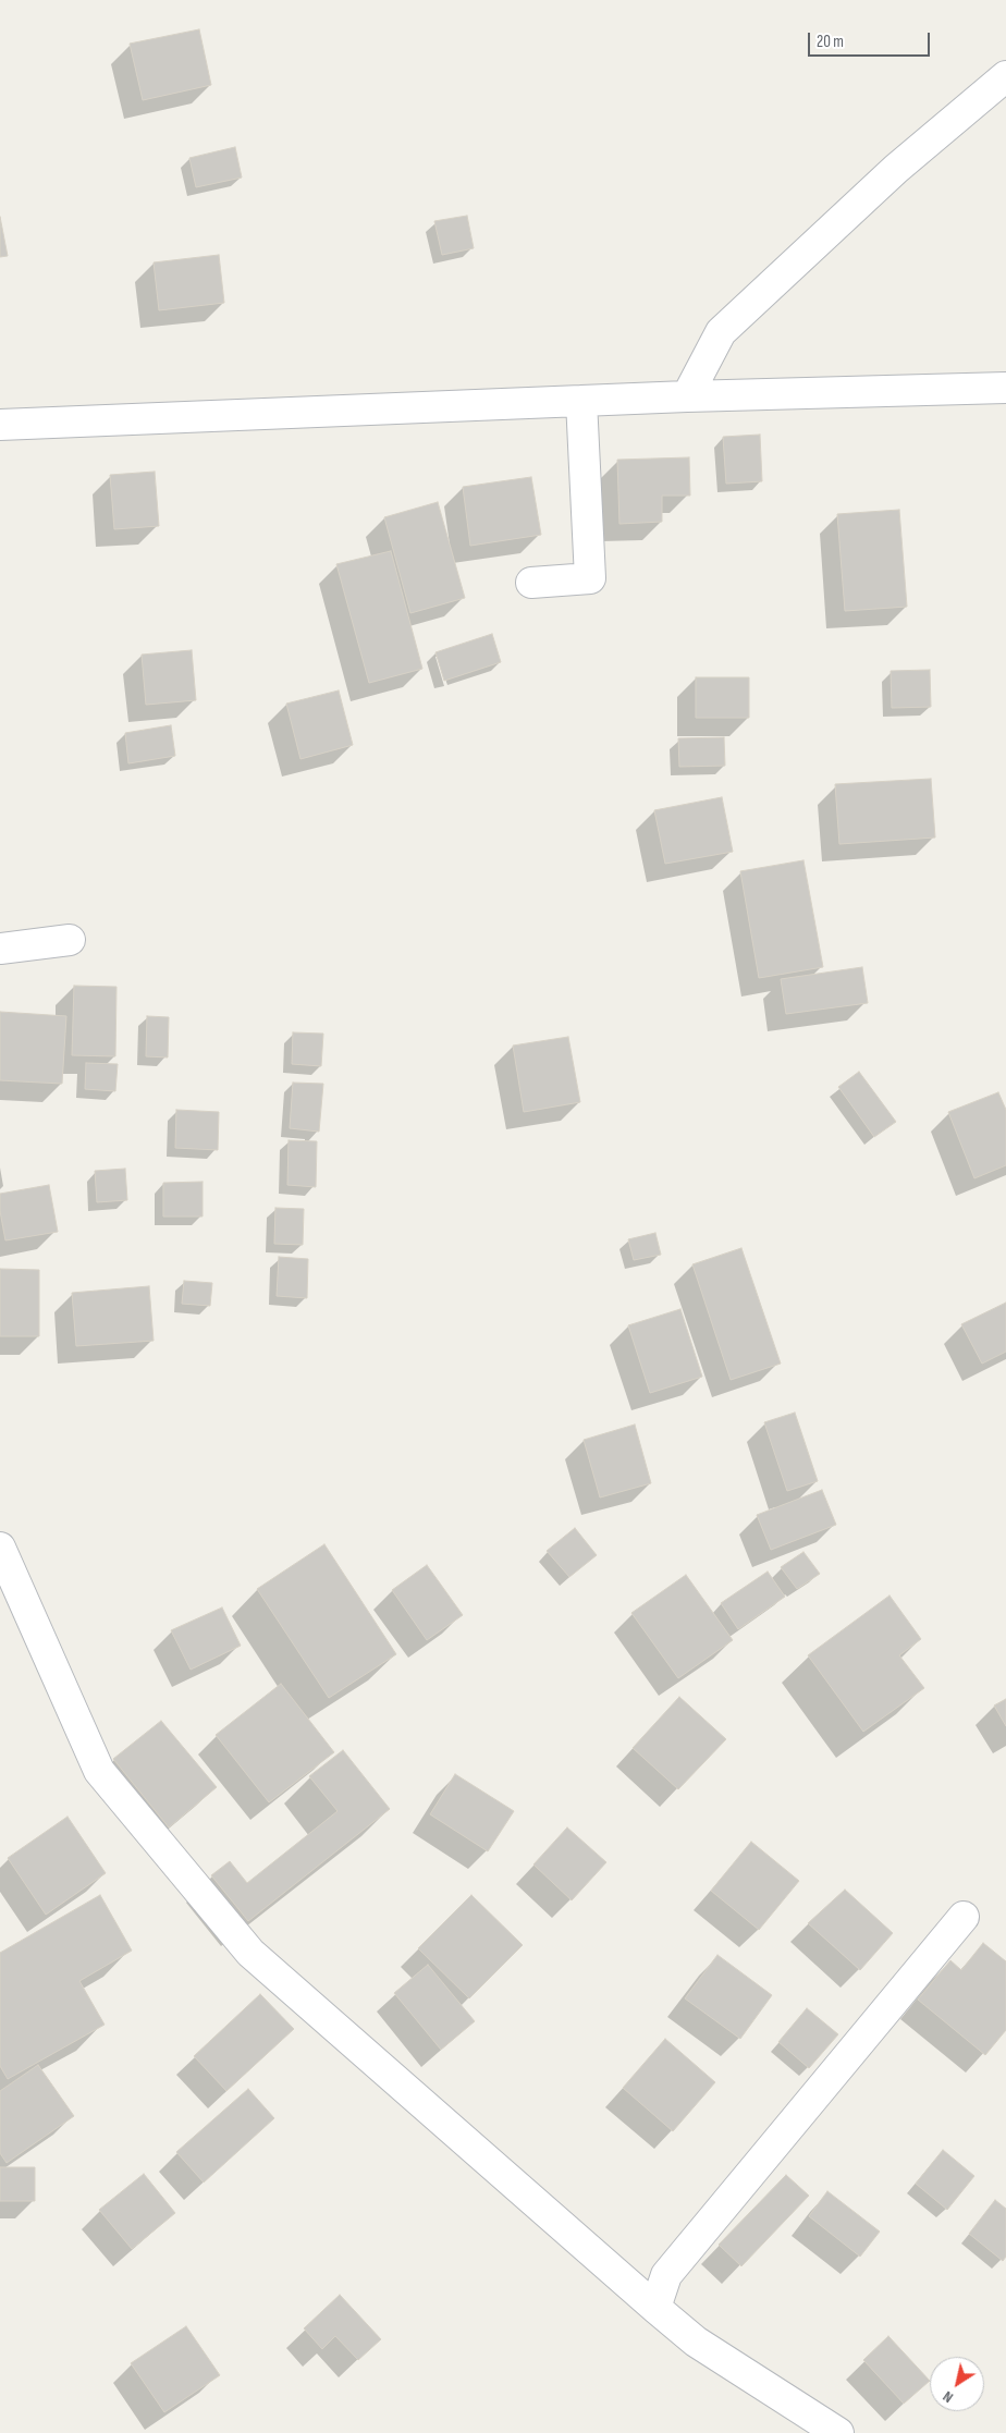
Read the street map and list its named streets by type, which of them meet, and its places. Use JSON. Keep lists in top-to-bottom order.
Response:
{
  "scale_bar": "20 m",
  "north": "bottom left"
}
